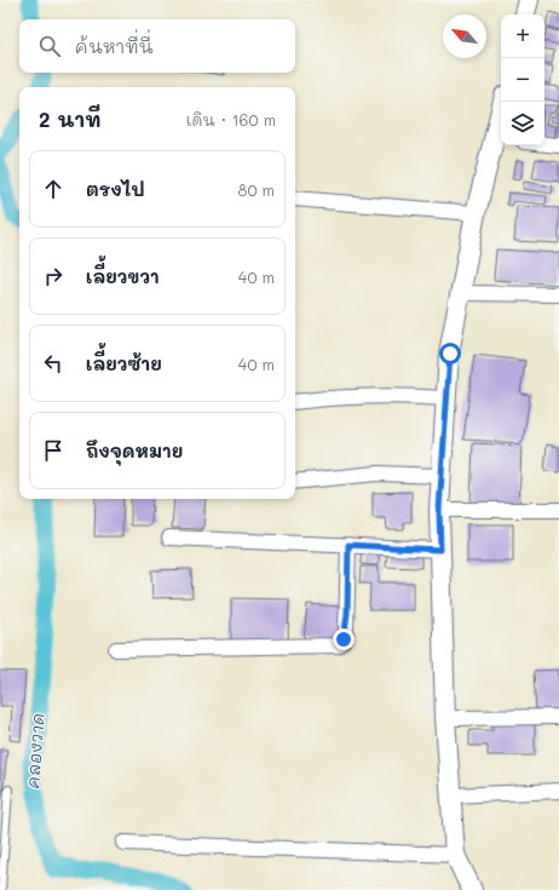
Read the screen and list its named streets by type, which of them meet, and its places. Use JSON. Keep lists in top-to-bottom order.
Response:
{
  "water": ["คลองวาด"],
  "north": "top left",
  "page": {
    "map_buttons": ["+", "−"],
    "search": "ค้นหาที่นี่",
    "heading": ["2 นาที", "เดิน · 160 m"],
    "list": [
      ["ตรงไป", "80 m"],
      ["เลี้ยวขวา", "40 m"],
      ["เลี้ยวซ้าย", "40 m"],
      "ถึงจุดหมาย"
    ]
  }
}
